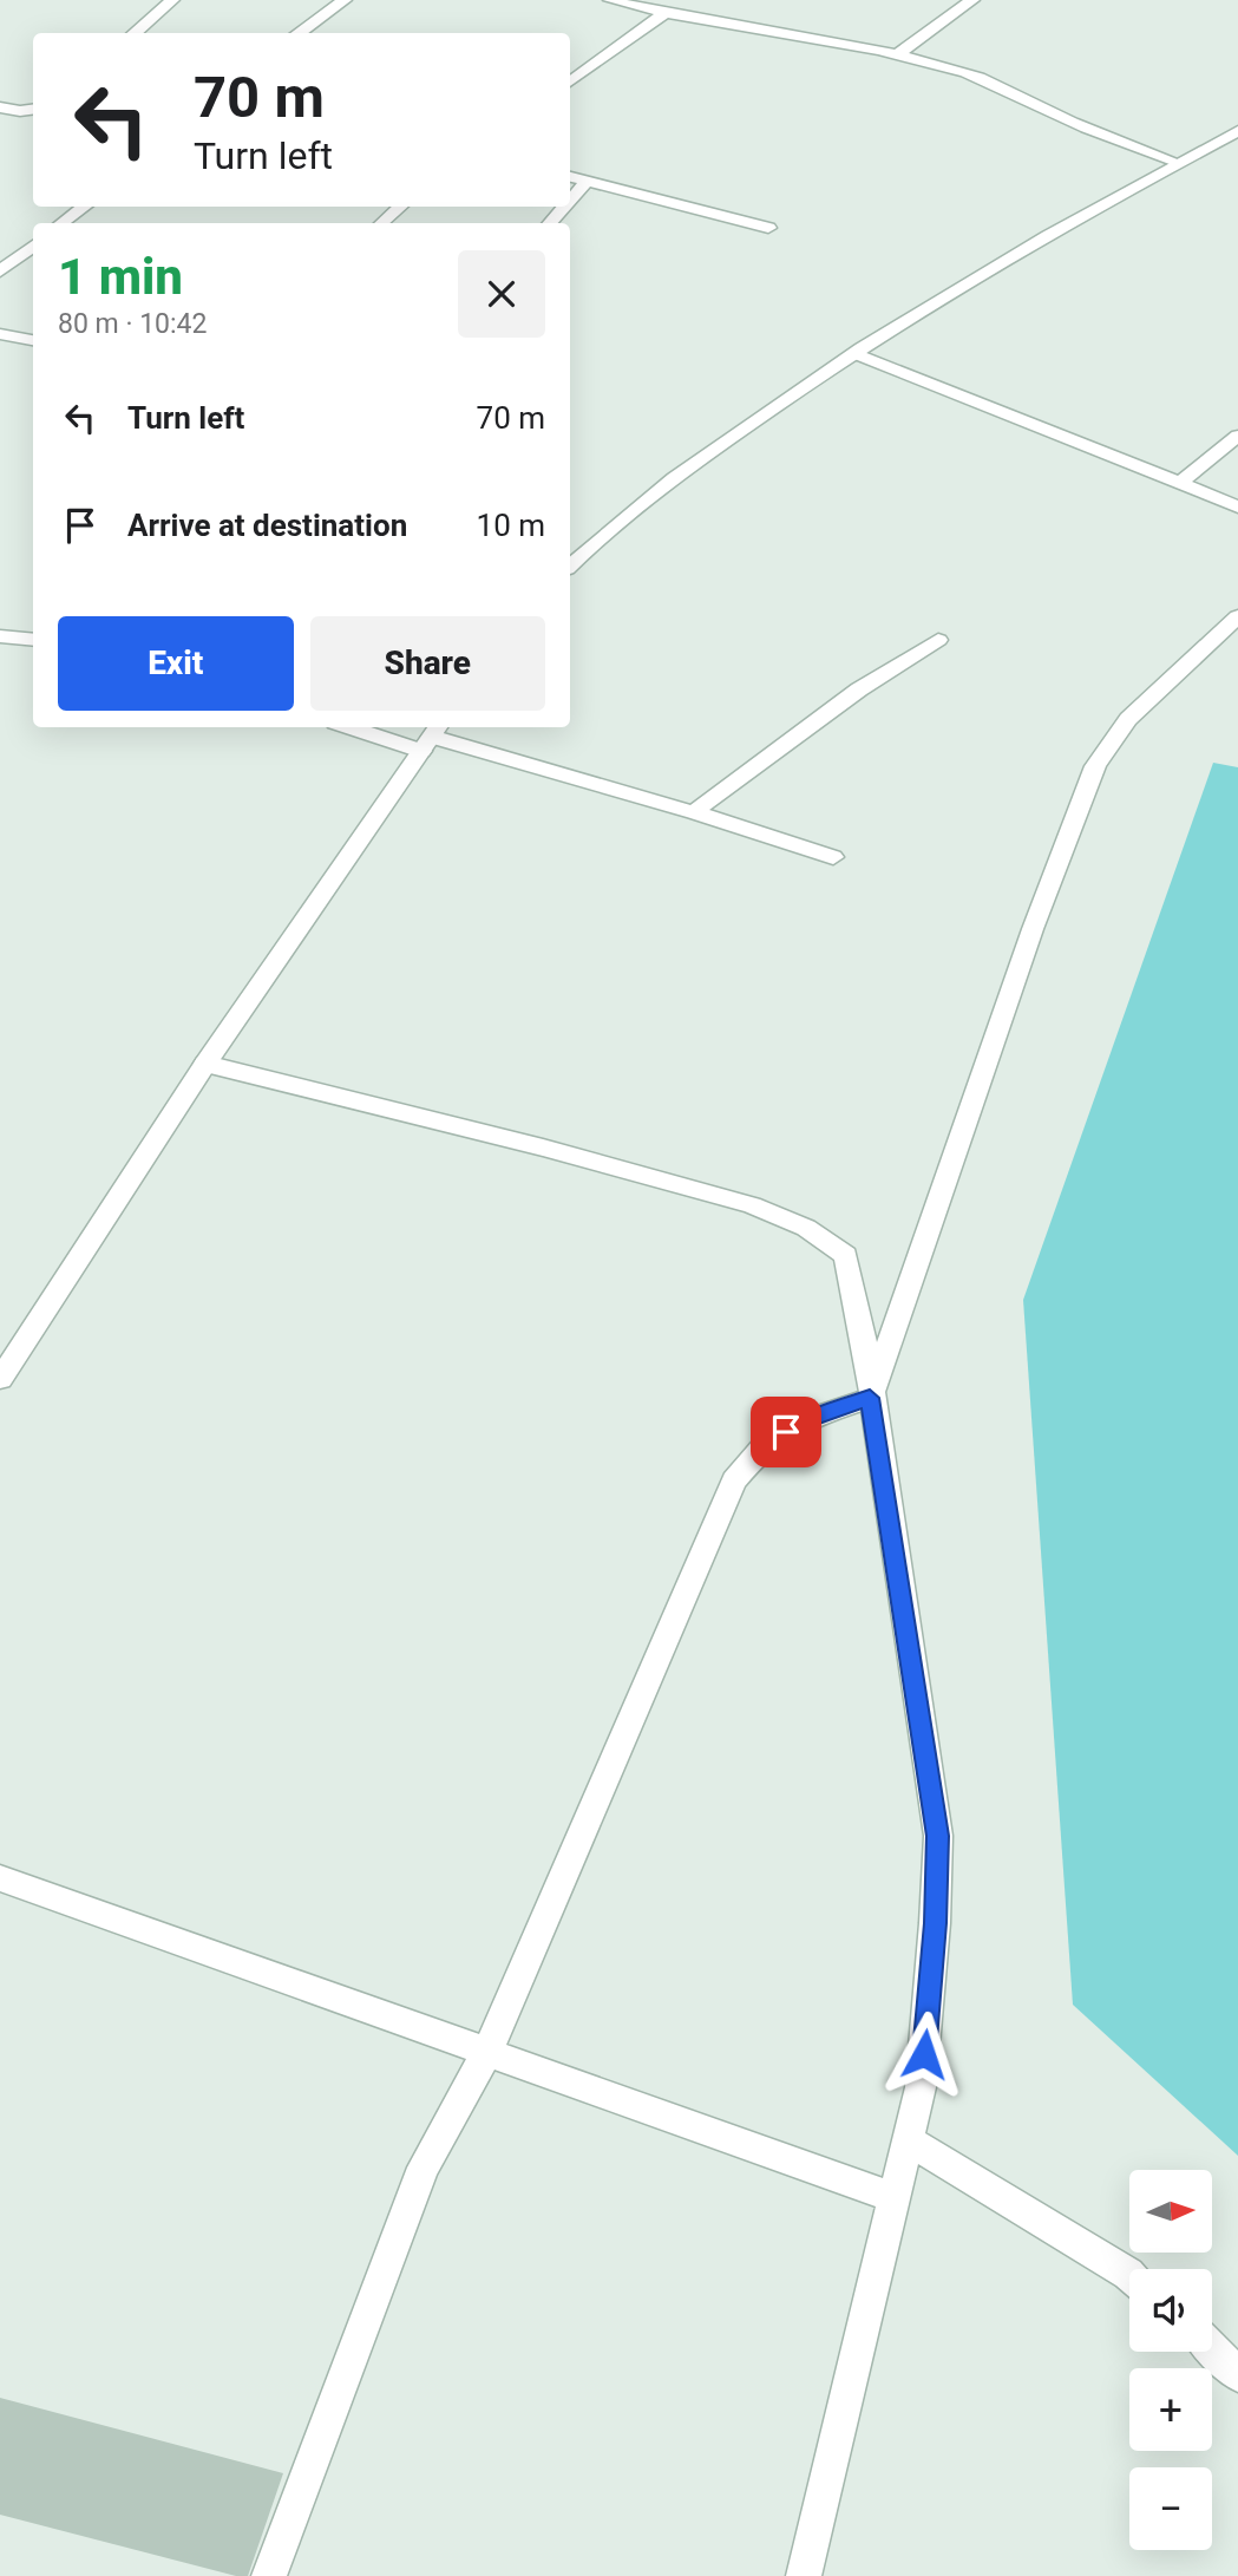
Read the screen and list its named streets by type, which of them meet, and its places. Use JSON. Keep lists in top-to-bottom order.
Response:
{
  "north": "right",
  "page": {
    "turn": ["70 m", "Turn left"],
    "heading": ["1 min", "80 m · 10:42"],
    "list": [
      {
        "name": "Turn left",
        "value": "70 m"
      },
      {
        "name": "Arrive at destination",
        "value": "10 m"
      }
    ],
    "buttons": ["Exit", "Share"],
    "map_buttons": ["+", "−"]
  }
}
